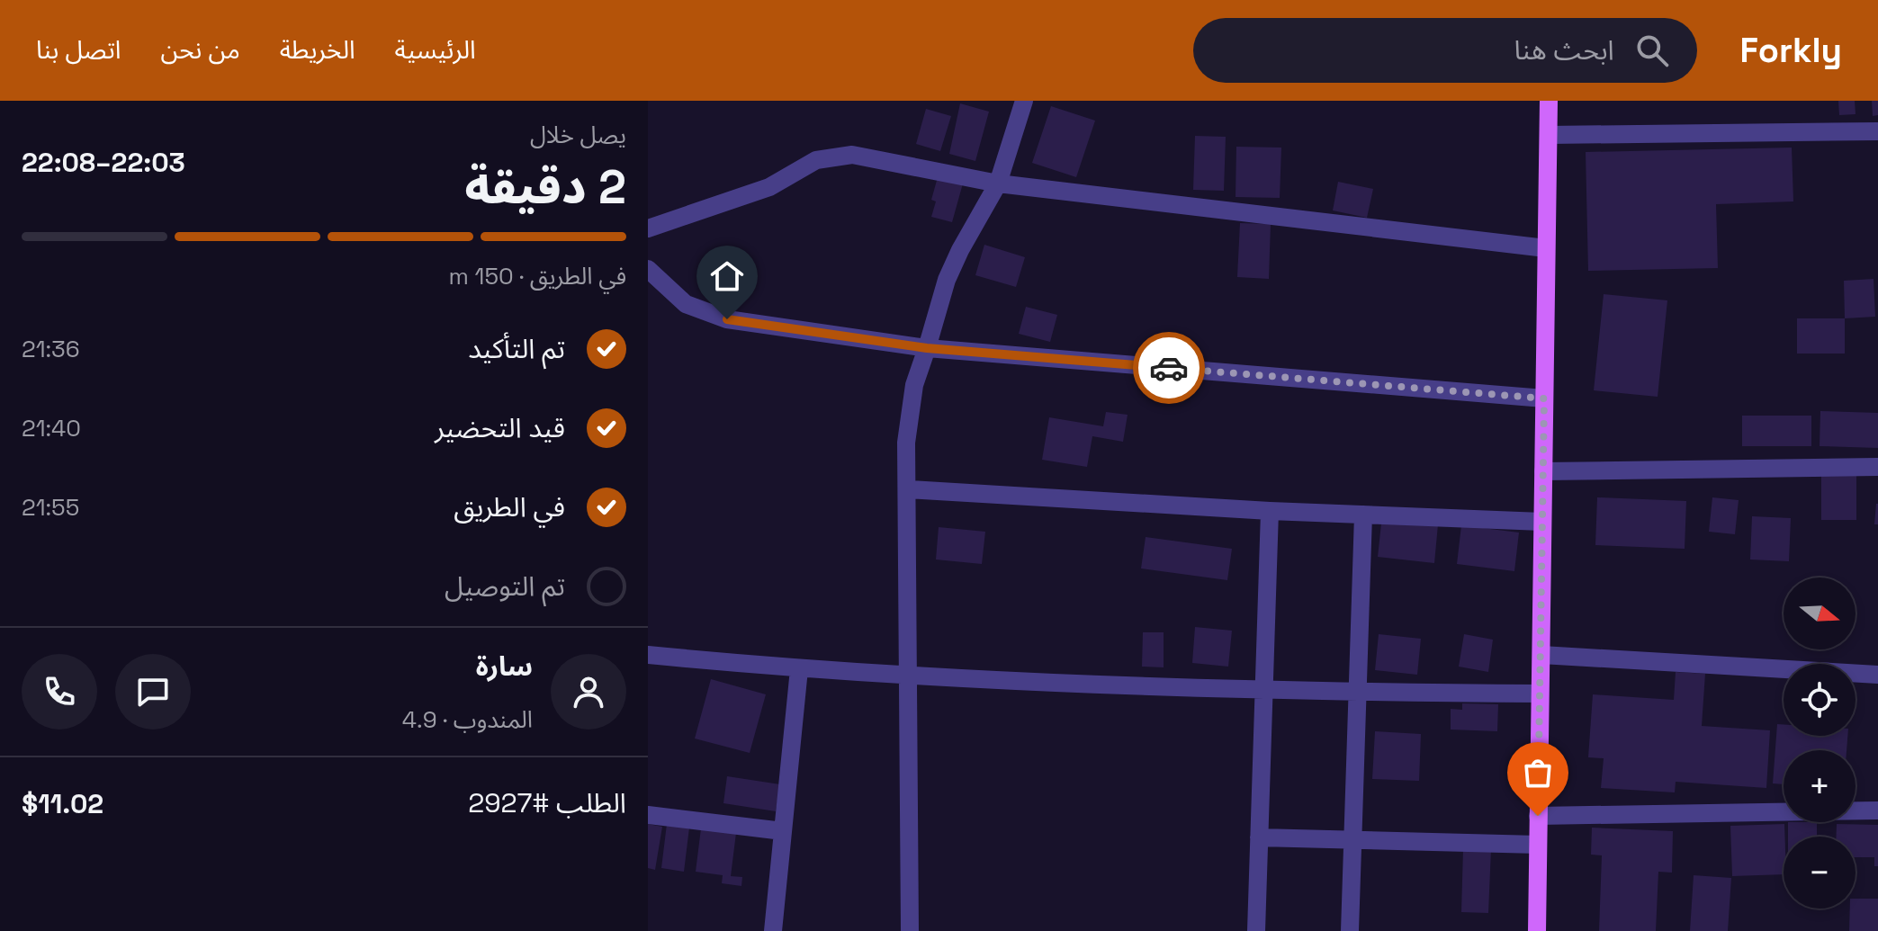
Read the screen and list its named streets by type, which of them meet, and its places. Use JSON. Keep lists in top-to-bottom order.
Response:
{
  "north": "right",
  "page": {
    "header": "Forkly",
    "search": "ابحث هنا",
    "nav": [
      "الرئيسية",
      "الخريطة",
      "من نحن",
      "اتصل بنا"
    ],
    "heading": ["2 دقيقة", "يصل خلال", "22:03–22:08"],
    "panel": [
      "سارة",
      "المندوب · 4.9",
      "الطلب #2927",
      "$11.02"
    ],
    "bar": "في الطريق · 150 m",
    "list": [
      ["تم التأكيد", "21:36"],
      ["قيد التحضير", "21:40"],
      ["في الطريق", "21:55"],
      "تم التوصيل"
    ],
    "map_buttons": ["+", "−"]
  }
}
